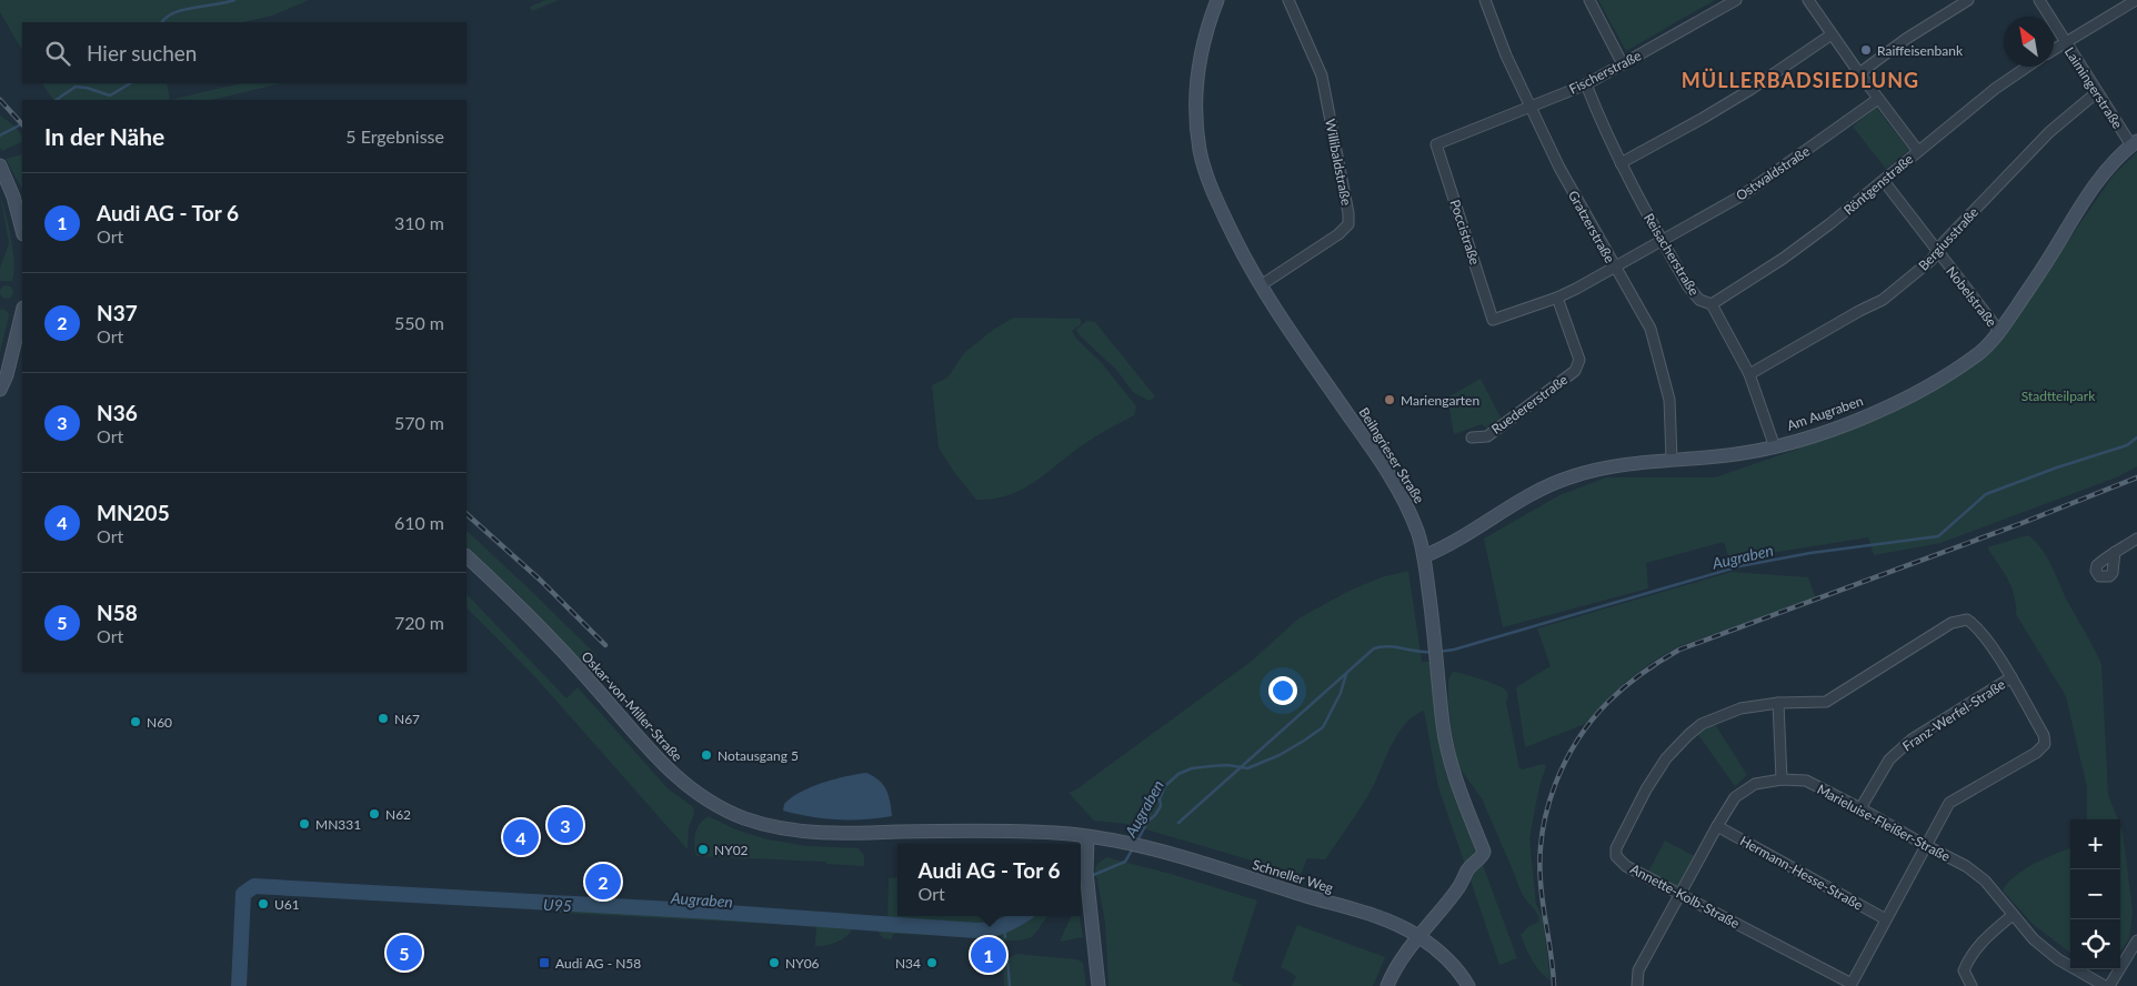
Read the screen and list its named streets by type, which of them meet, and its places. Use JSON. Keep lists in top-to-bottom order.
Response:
{
  "streets": {
    "main road": [
      "Am Augraben",
      "Beilngrieser Straße",
      "Oskar-von-Miller-Straße",
      "Schneller Weg"
    ],
    "street": [
      "Fischerstraße",
      "Laimingerstraße",
      "Willibaldstraße",
      "Ostwaldstraße",
      "Röntgenstraße",
      "Gratzerstraße",
      "Poccistraße",
      "Bergiusstraße",
      "Reisacherstraße",
      "Nobelstraße",
      "Ruedererstraße",
      "Franz-Werfel-Straße",
      "Marieluise-Fleißer-Straße",
      "Hermann-Hesse-Straße",
      "Annette-Kolb-Straße"
    ]
  },
  "crossings": [
    ["Fischerstraße", "Gratzerstraße"],
    ["Fischerstraße", "Poccistraße"],
    ["Fischerstraße", "Reisacherstraße"],
    ["Laimingerstraße", "Bergiusstraße"],
    ["Laimingerstraße", "Am Augraben"],
    ["Willibaldstraße", "Beilngrieser Straße"],
    ["Ostwaldstraße", "Gratzerstraße"],
    ["Ostwaldstraße", "Poccistraße"],
    ["Ostwaldstraße", "Reisacherstraße"],
    ["Ostwaldstraße", "Ruedererstraße"],
    ["Röntgenstraße", "Reisacherstraße"],
    ["Röntgenstraße", "Nobelstraße"],
    ["Gratzerstraße", "Am Augraben"],
    ["Bergiusstraße", "Reisacherstraße"],
    ["Bergiusstraße", "Nobelstraße"],
    ["Reisacherstraße", "Am Augraben"],
    ["Nobelstraße", "Am Augraben"],
    ["Am Augraben", "Beilngrieser Straße"],
    ["Beilngrieser Straße", "Schneller Weg"],
    ["Oskar-von-Miller-Straße", "Schneller Weg"],
    ["Franz-Werfel-Straße", "Marieluise-Fleißer-Straße"],
    ["Franz-Werfel-Straße", "Annette-Kolb-Straße"],
    ["Marieluise-Fleißer-Straße", "Hermann-Hesse-Straße"],
    ["Marieluise-Fleißer-Straße", "Annette-Kolb-Straße"],
    ["Hermann-Hesse-Straße", "Annette-Kolb-Straße"]
  ],
  "districts": ["MÜLLERBADSIEDLUNG"],
  "water": ["Augraben", "U95"],
  "parks": ["Stadtteilpark"],
  "places": {
    "other": [
      "Raiffeisenbank",
      "Mariengarten",
      "N67",
      "N60",
      "Notausgang 5",
      "N62",
      "MN331",
      "NY02",
      "U61",
      "NY06",
      "N34"
    ],
    "transit": ["Audi AG - N58"]
  },
  "north": "top left",
  "page": {
    "search": "Hier suchen",
    "heading": ["In der Nähe", "5 Ergebnisse"],
    "list": [
      {
        "mark": "1",
        "name": "Audi AG - Tor 6",
        "note": "Ort",
        "value": "310 m"
      },
      {
        "mark": "2",
        "name": "N37",
        "note": "Ort",
        "value": "550 m"
      },
      {
        "mark": "3",
        "name": "N36",
        "note": "Ort",
        "value": "570 m"
      },
      {
        "mark": "4",
        "name": "MN205",
        "note": "Ort",
        "value": "610 m"
      },
      {
        "mark": "5",
        "name": "N58",
        "note": "Ort",
        "value": "720 m"
      }
    ],
    "pins": [
      "3",
      "4",
      "2",
      "5",
      "1"
    ],
    "map_buttons": ["+", "−"],
    "popup": ["Audi AG - Tor 6", "Ort"]
  }
}
